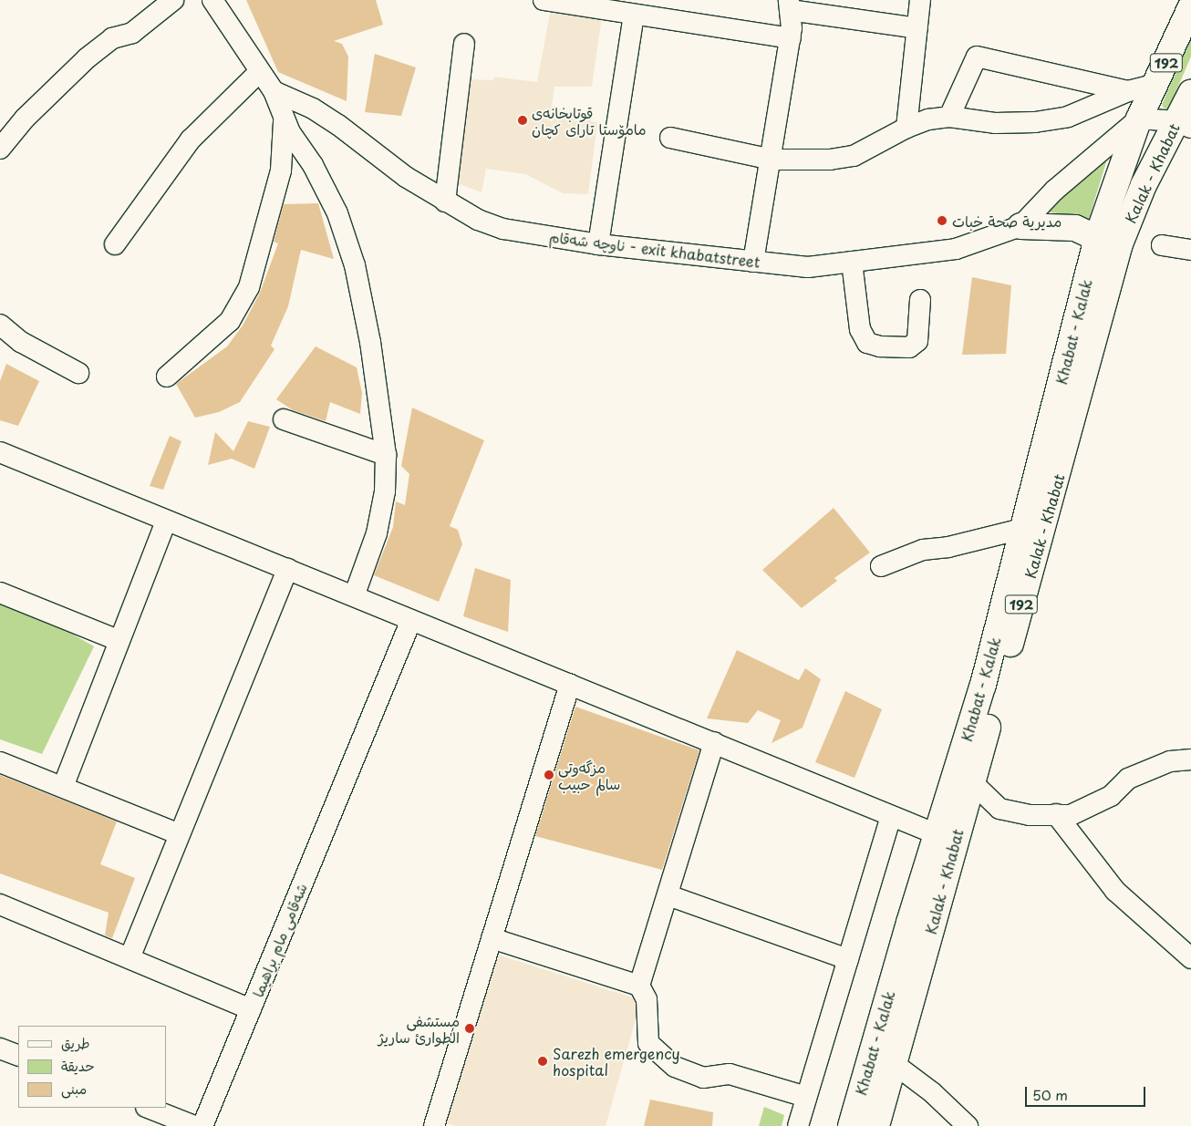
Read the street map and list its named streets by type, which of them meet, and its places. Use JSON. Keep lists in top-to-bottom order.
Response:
{
  "streets": {
    "main road": ["192", "Kalak - Khabat", "Khabat - Kalak"],
    "street": ["ناوچە شەقام - exit khabatstreet", "شەقامی مام براهیما"]
  },
  "crossings": [
    ["192", "ناوچە شەقام - exit khabatstreet"],
    ["192", "Khabat - Kalak"],
    ["ناوچە شەقام - exit khabatstreet", "Khabat - Kalak"]
  ],
  "places": [
    "قوتابخانەی مامۆستا تارای کچان",
    "مديرية صحة خبات",
    "مزگەوتی سالم حبیب",
    "مستشفى الطوارئ ساريژ",
    "Sarezh emergency hospital"
  ],
  "legend": ["طريق", "حديقة", "مبنى"],
  "scale_bar": "50 m"
}
